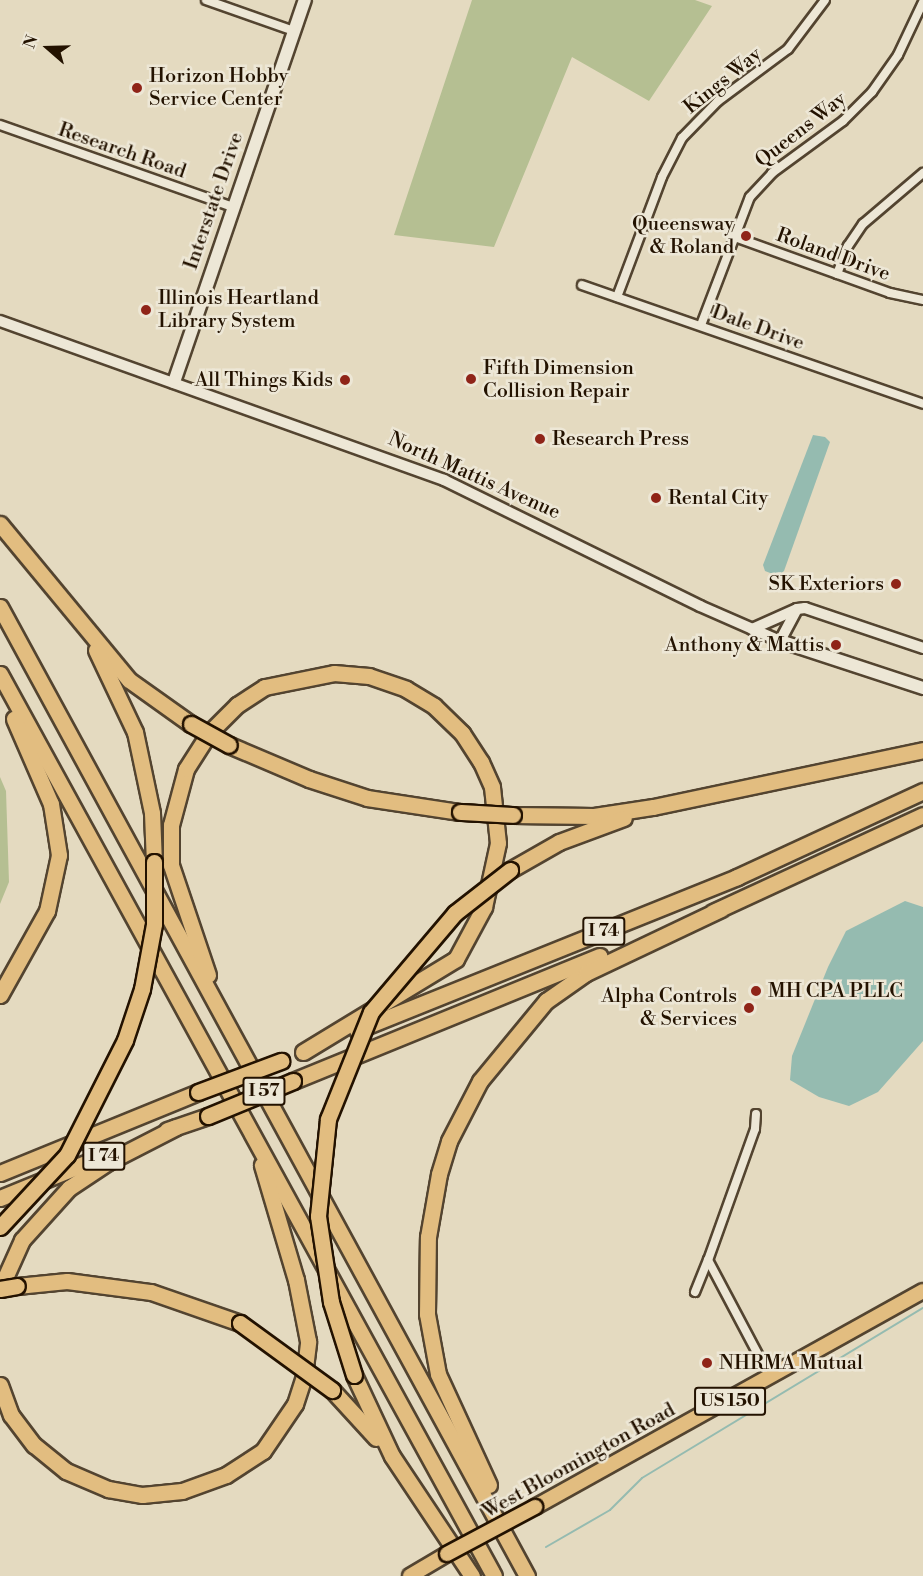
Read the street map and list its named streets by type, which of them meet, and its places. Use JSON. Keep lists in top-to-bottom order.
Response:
{
  "streets": {
    "highway": ["I 74", "I 57"],
    "main road": [
      "Interstate Drive",
      "North Mattis Avenue",
      "US 150",
      "West Bloomington Road"
    ],
    "street": [
      "Kings Way",
      "Queens Way",
      "Research Road",
      "Roland Drive",
      "Dale Drive"
    ]
  },
  "crossings": [
    ["Kings Way", "Dale Drive"],
    ["Queens Way", "Roland Drive"],
    ["Queens Way", "Dale Drive"],
    ["Research Road", "Interstate Drive"],
    ["Interstate Drive", "North Mattis Avenue"]
  ],
  "places": [
    "Horizon Hobby Service Center",
    "Queensway & Roland",
    "Illinois Heartland Library System",
    "Fifth Dimension Collision Repair",
    "All Things Kids",
    "Research Press",
    "Rental City",
    "SK Exteriors",
    "Anthony & Mattis",
    "MH CPA PLLC",
    "Alpha Controls & Services",
    "NHRMA Mutual"
  ],
  "north": "left"
}
